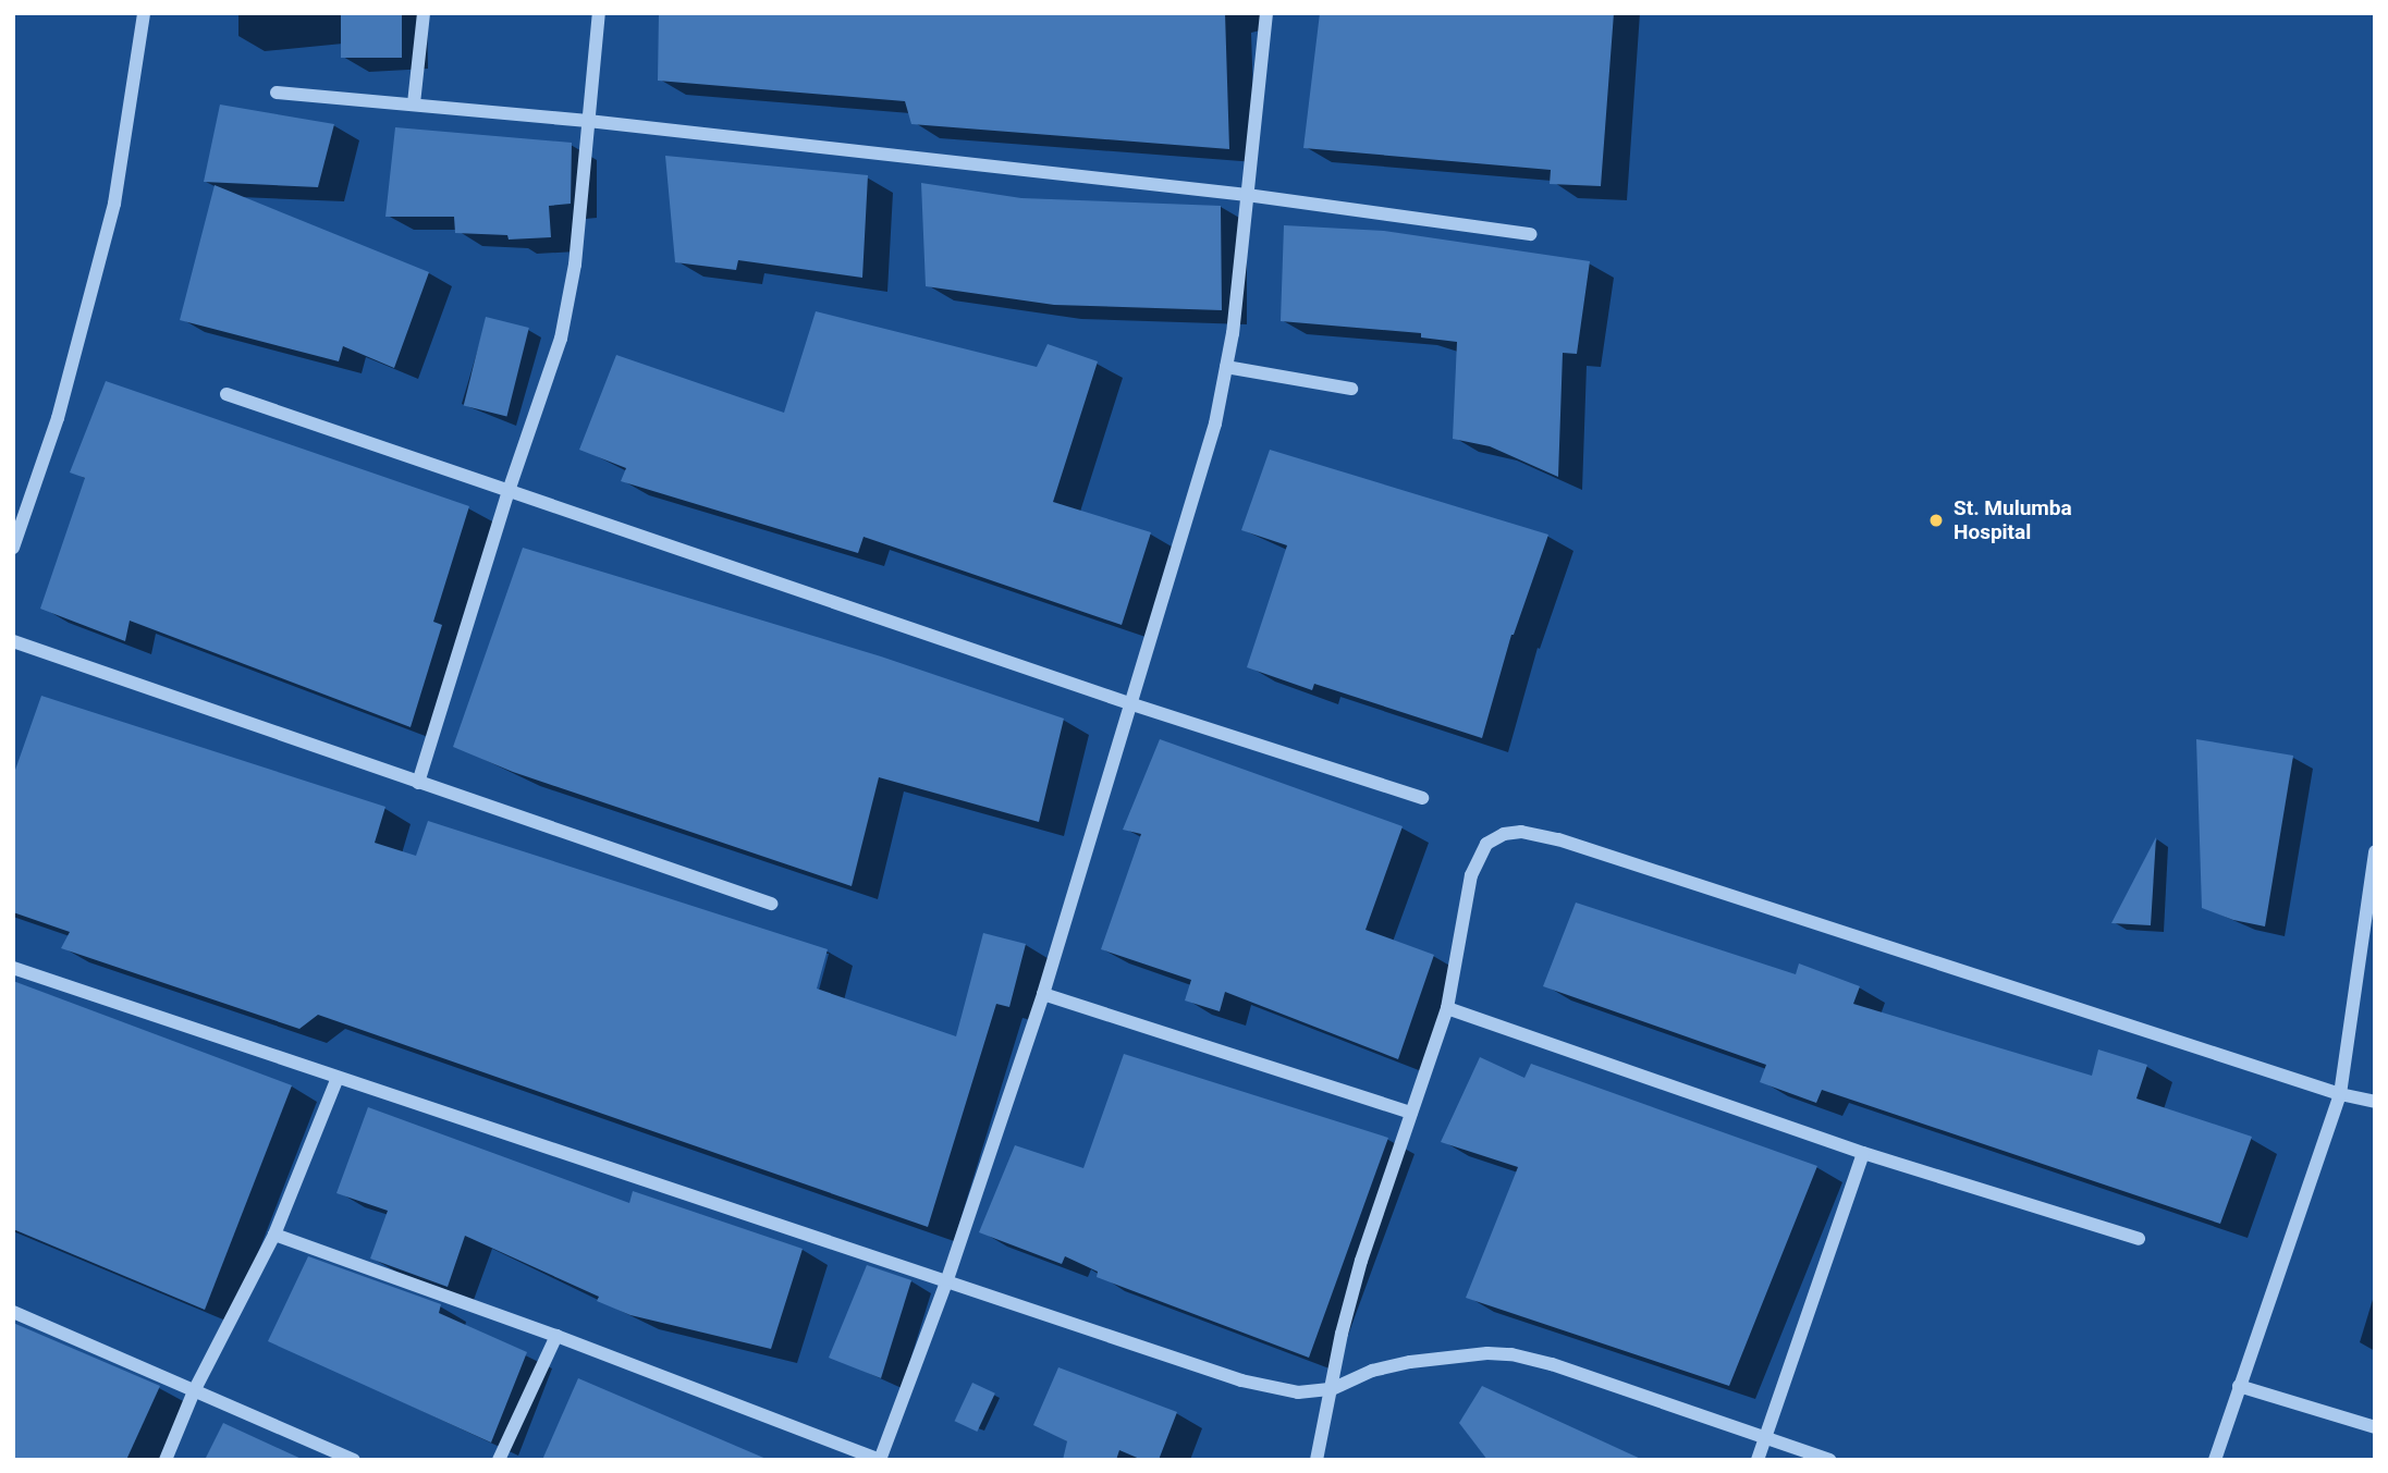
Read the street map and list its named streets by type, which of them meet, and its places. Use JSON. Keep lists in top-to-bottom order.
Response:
{
  "places": ["St. Mulumba Hospital"]
}
